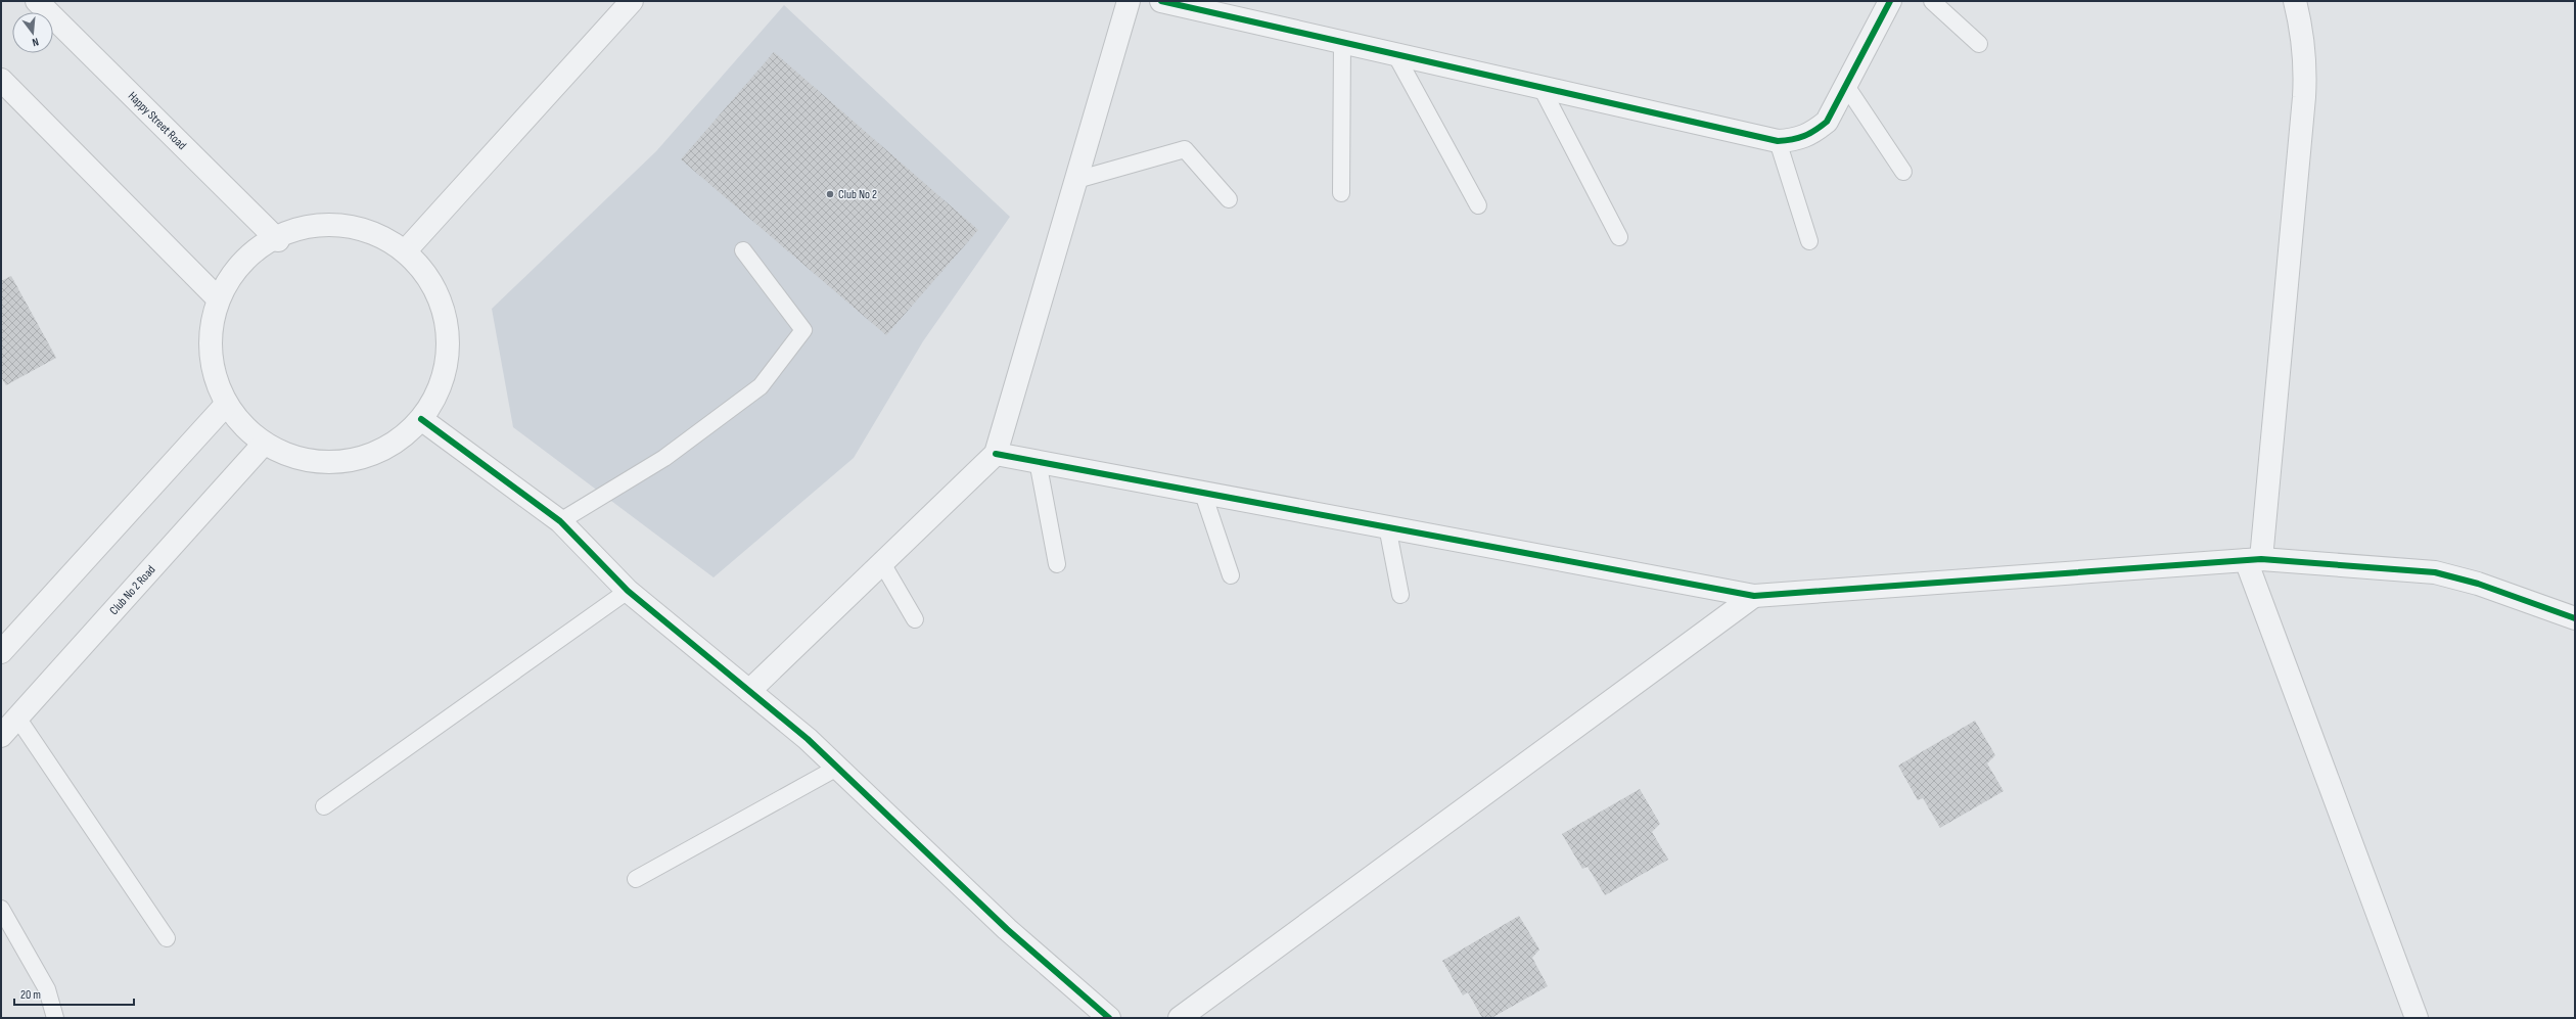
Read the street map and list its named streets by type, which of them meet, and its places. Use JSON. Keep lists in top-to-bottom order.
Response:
{
  "streets": {
    "street": ["Happy Street Road", "Club No 2 Road"]
  },
  "places": ["Club No 2"],
  "scale_bar": "20 m",
  "north": "bottom"
}
